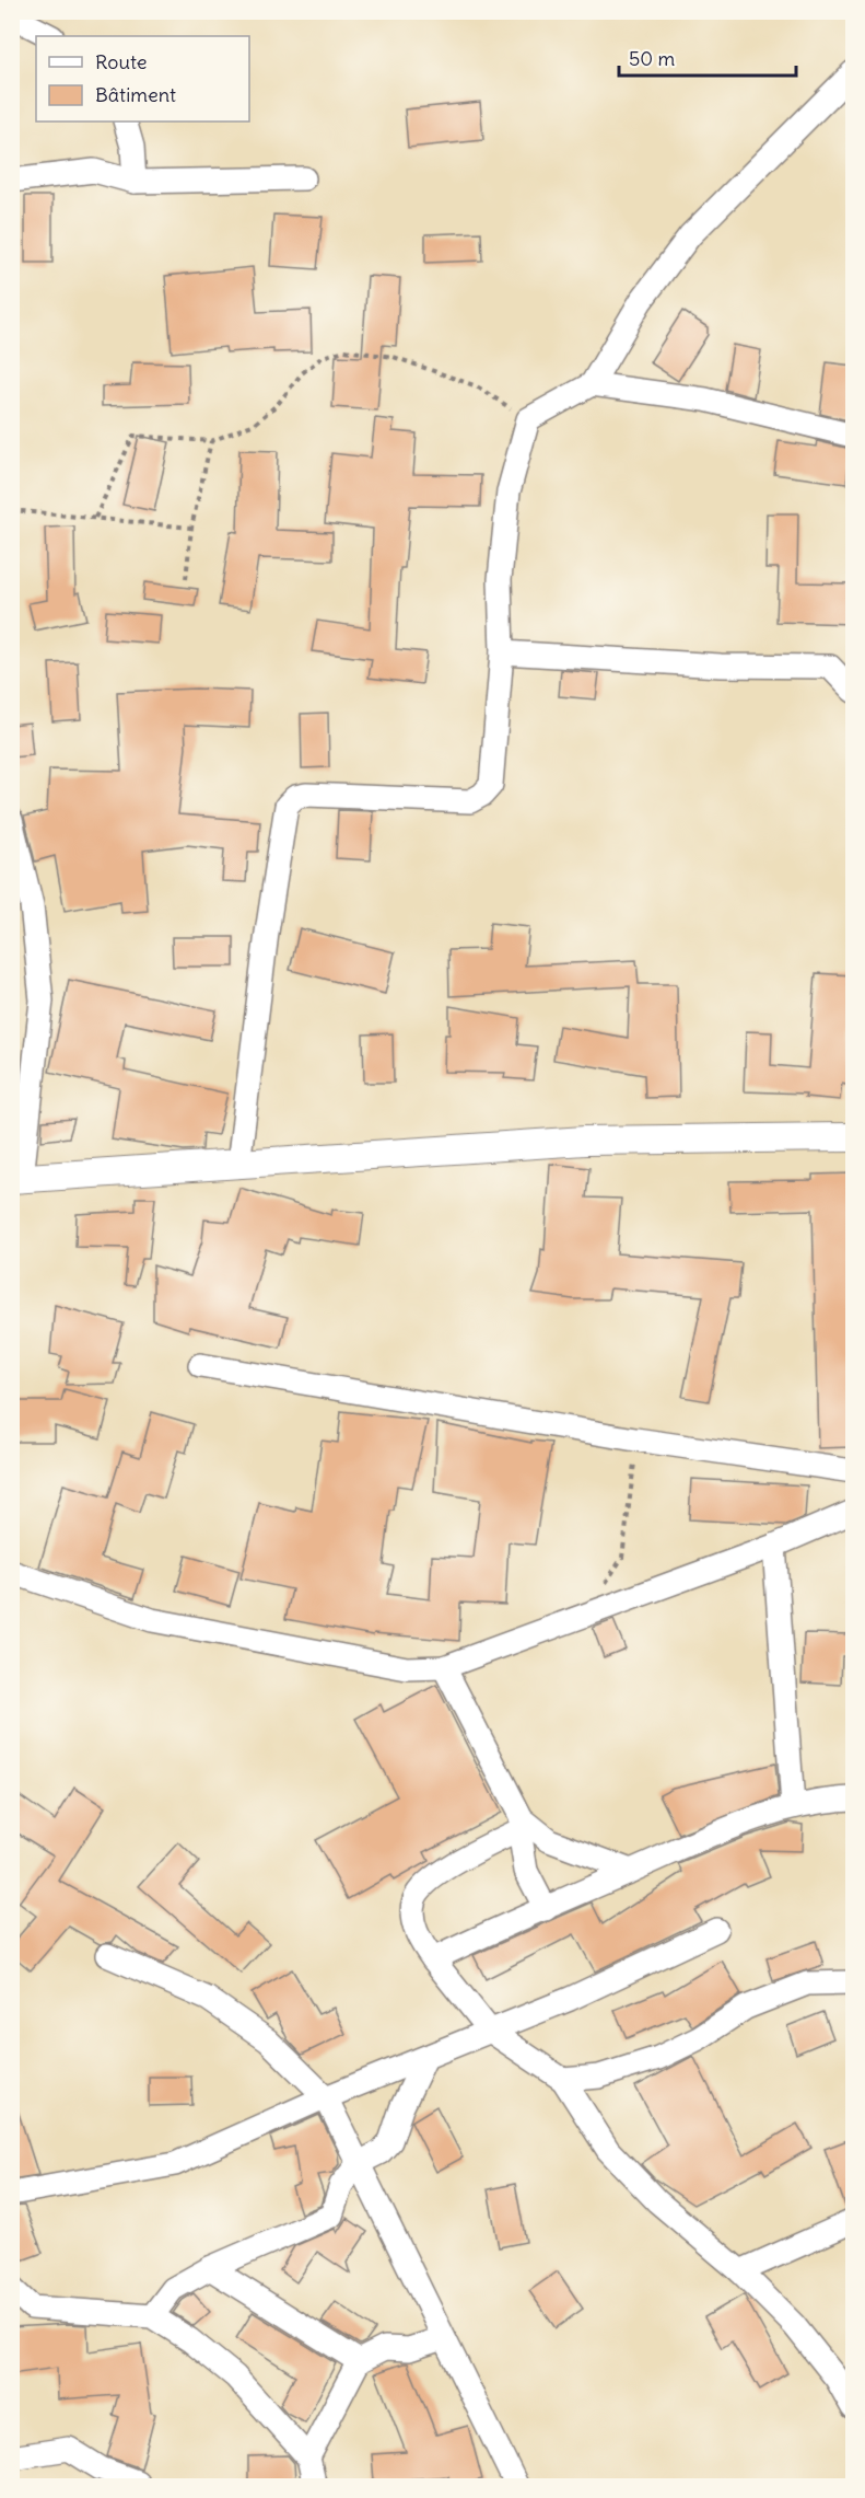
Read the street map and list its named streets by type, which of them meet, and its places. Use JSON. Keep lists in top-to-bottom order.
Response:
{
  "legend": ["Route", "Bâtiment"],
  "scale_bar": "50 m"
}
